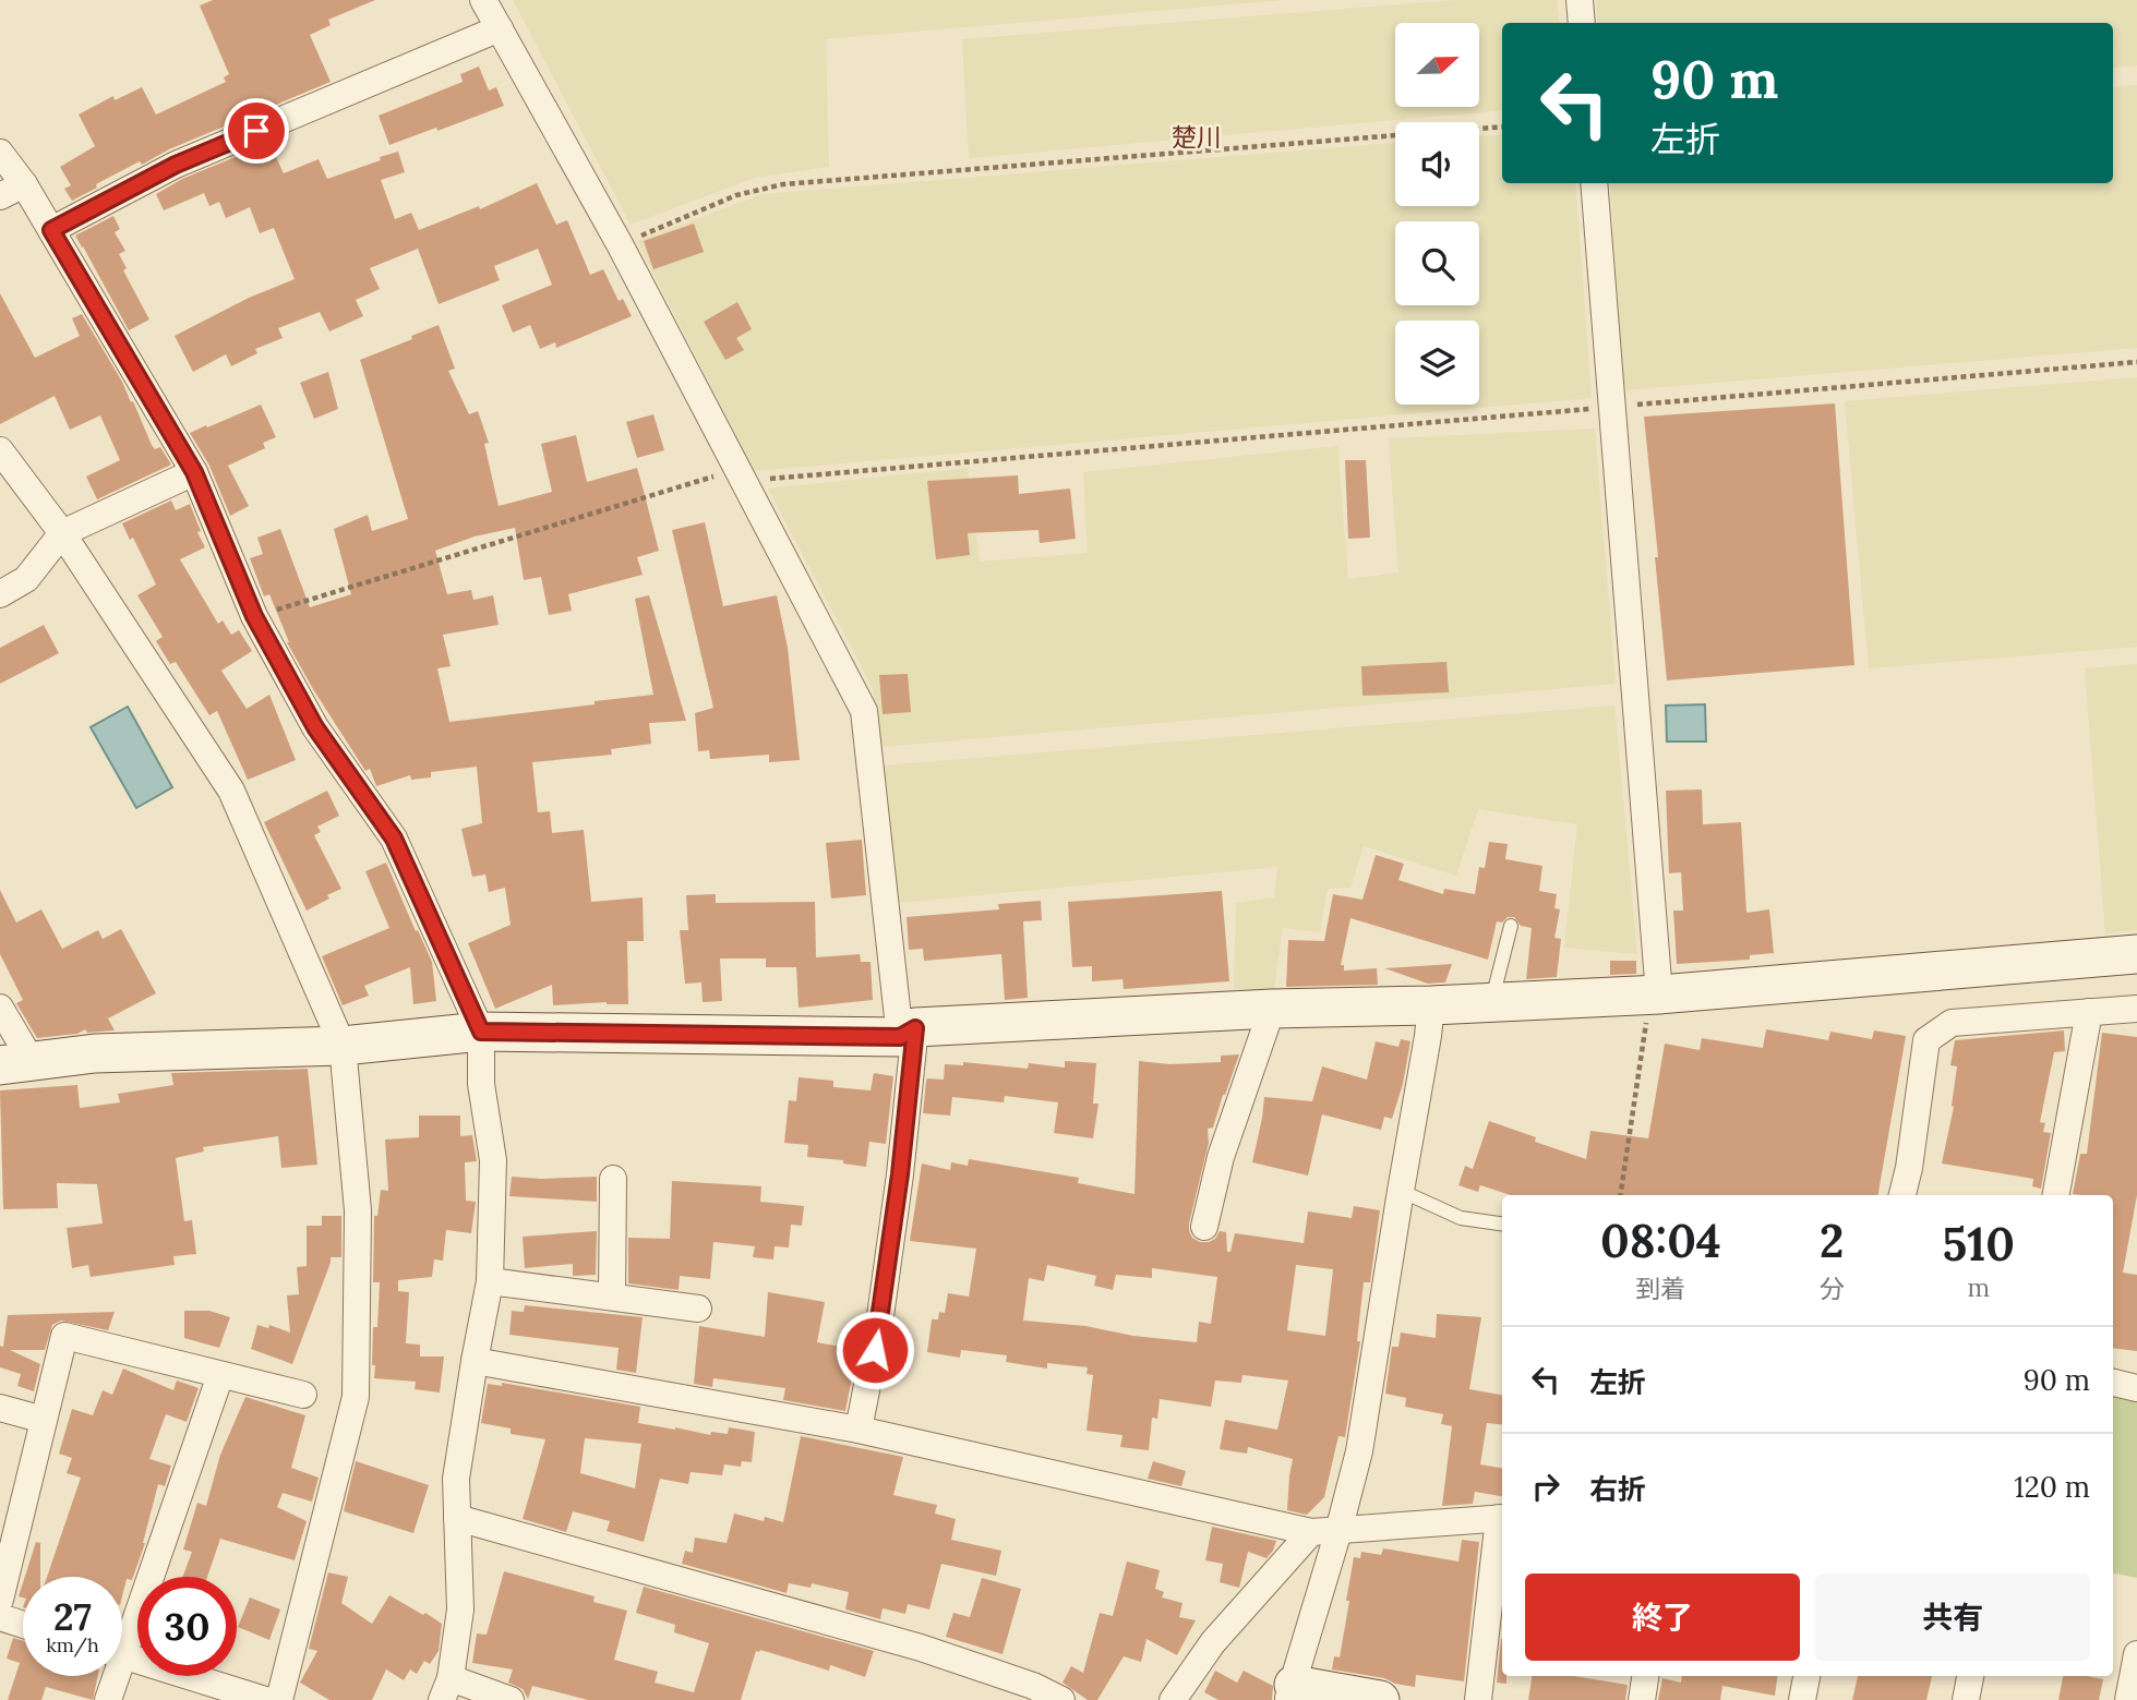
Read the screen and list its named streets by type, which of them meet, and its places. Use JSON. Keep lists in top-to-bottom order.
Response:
{
  "districts": ["楚川"],
  "north": "right",
  "page": {
    "turn": ["90 m", "左折"],
    "eta": [
      "08:04",
      "到着",
      "2",
      "分",
      "510",
      "m"
    ],
    "list": [
      {
        "name": "左折",
        "value": "90 m"
      },
      {
        "name": "右折",
        "value": "120 m"
      }
    ],
    "buttons": ["終了", "共有"],
    "speed": "27 km/h",
    "limit": "30"
  }
}
